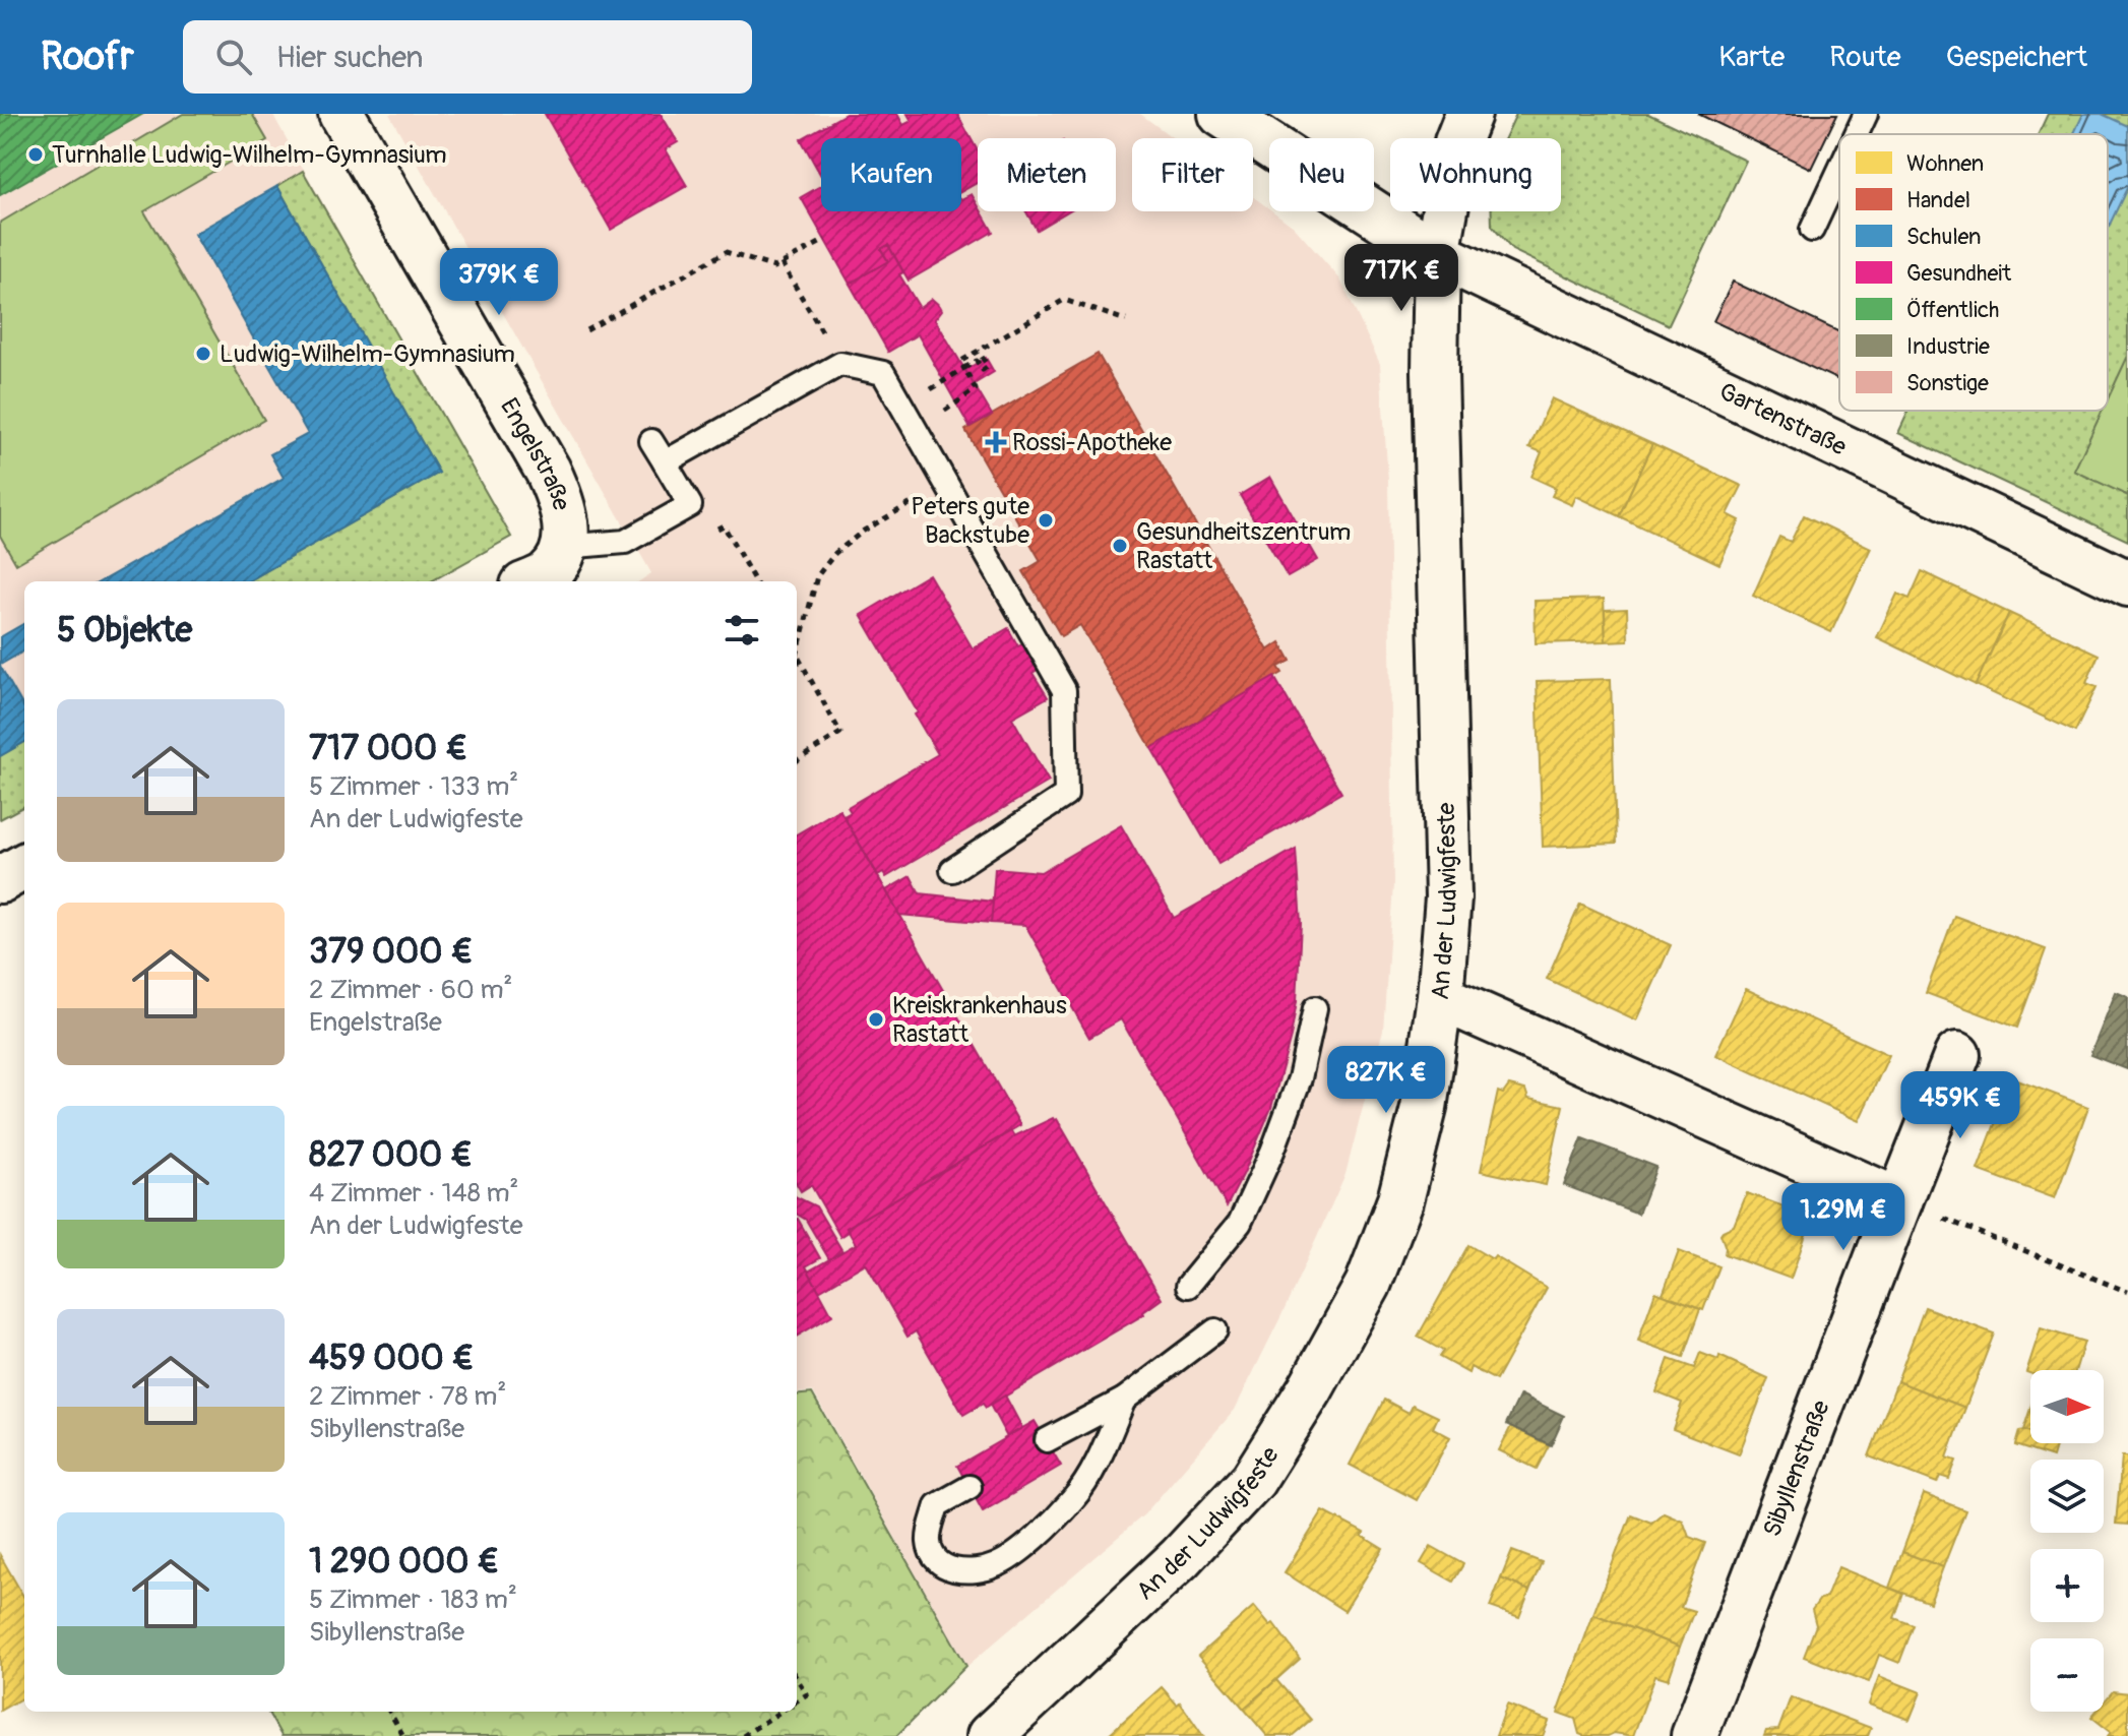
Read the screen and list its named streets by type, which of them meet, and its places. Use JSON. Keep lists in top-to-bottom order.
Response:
{
  "streets": {
    "street": [
      "Gartenstraße",
      "Engelstraße",
      "An der Ludwigfeste",
      "Sibyllenstraße"
    ]
  },
  "crossings": [
    ["Gartenstraße", "An der Ludwigfeste"]
  ],
  "places": {
    "other": [
      "Turnhalle Ludwig-Wilhelm-Gymnasium",
      "Ludwig-Wilhelm-Gymnasium",
      "Peters gute Backstube",
      "Gesundheitszentrum Rastatt",
      "Kreiskrankenhaus Rastatt"
    ],
    "health": ["Rossi-Apotheke"]
  },
  "legend": [
    "Wohnen",
    "Handel",
    "Schulen",
    "Gesundheit",
    "Öffentlich",
    "Industrie",
    "Sonstige"
  ],
  "north": "right",
  "page": {
    "header": "Roofr",
    "search": "Hier suchen",
    "nav": ["Karte", "Route", "Gespeichert"],
    "chip": [
      "Kaufen",
      "Mieten",
      "Filter",
      "Neu",
      "Wohnung"
    ],
    "price": [
      "717K €",
      "379K €",
      "827K €",
      "459K €",
      "1.29M €"
    ],
    "heading": "5 Objekte",
    "list": [
      {
        "name": "717 000 €",
        "note": "5 Zimmer · 133 m² · An der Ludwigfeste"
      },
      {
        "name": "379 000 €",
        "note": "2 Zimmer · 60 m² · Engelstraße"
      },
      {
        "name": "827 000 €",
        "note": "4 Zimmer · 148 m² · An der Ludwigfeste"
      },
      {
        "name": "459 000 €",
        "note": "2 Zimmer · 78 m² · Sibyllenstraße"
      },
      {
        "name": "1 290 000 €",
        "note": "5 Zimmer · 183 m² · Sibyllenstraße"
      }
    ],
    "map_buttons": ["+", "−"]
  }
}
